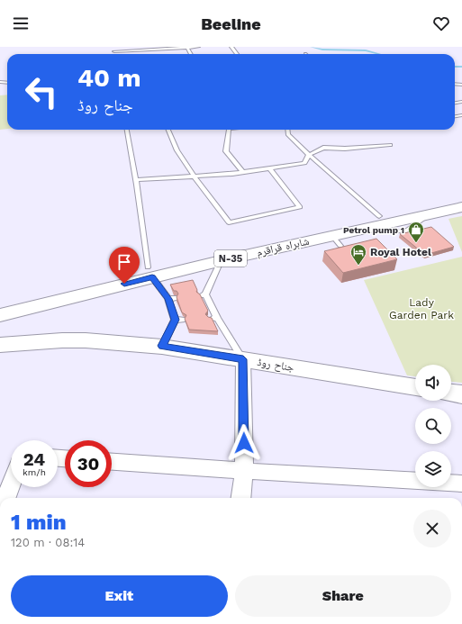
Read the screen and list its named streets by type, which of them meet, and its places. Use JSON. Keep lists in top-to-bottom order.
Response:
{
  "streets": {
    "main road": ["شاہراہ قراقرم", "N-35", "جناح روڈ"]
  },
  "parks": ["Lady Garden Park"],
  "places": {
    "shop": ["Petrol pump 1"],
    "hotel": ["Royal Hotel"]
  },
  "page": {
    "header": "Beeline",
    "turn": ["40 m", "جناح روڈ"],
    "speed": "24 km/h",
    "limit": "30",
    "heading": ["1 min", "120 m · 08:14"],
    "buttons": ["Exit", "Share"]
  }
}
